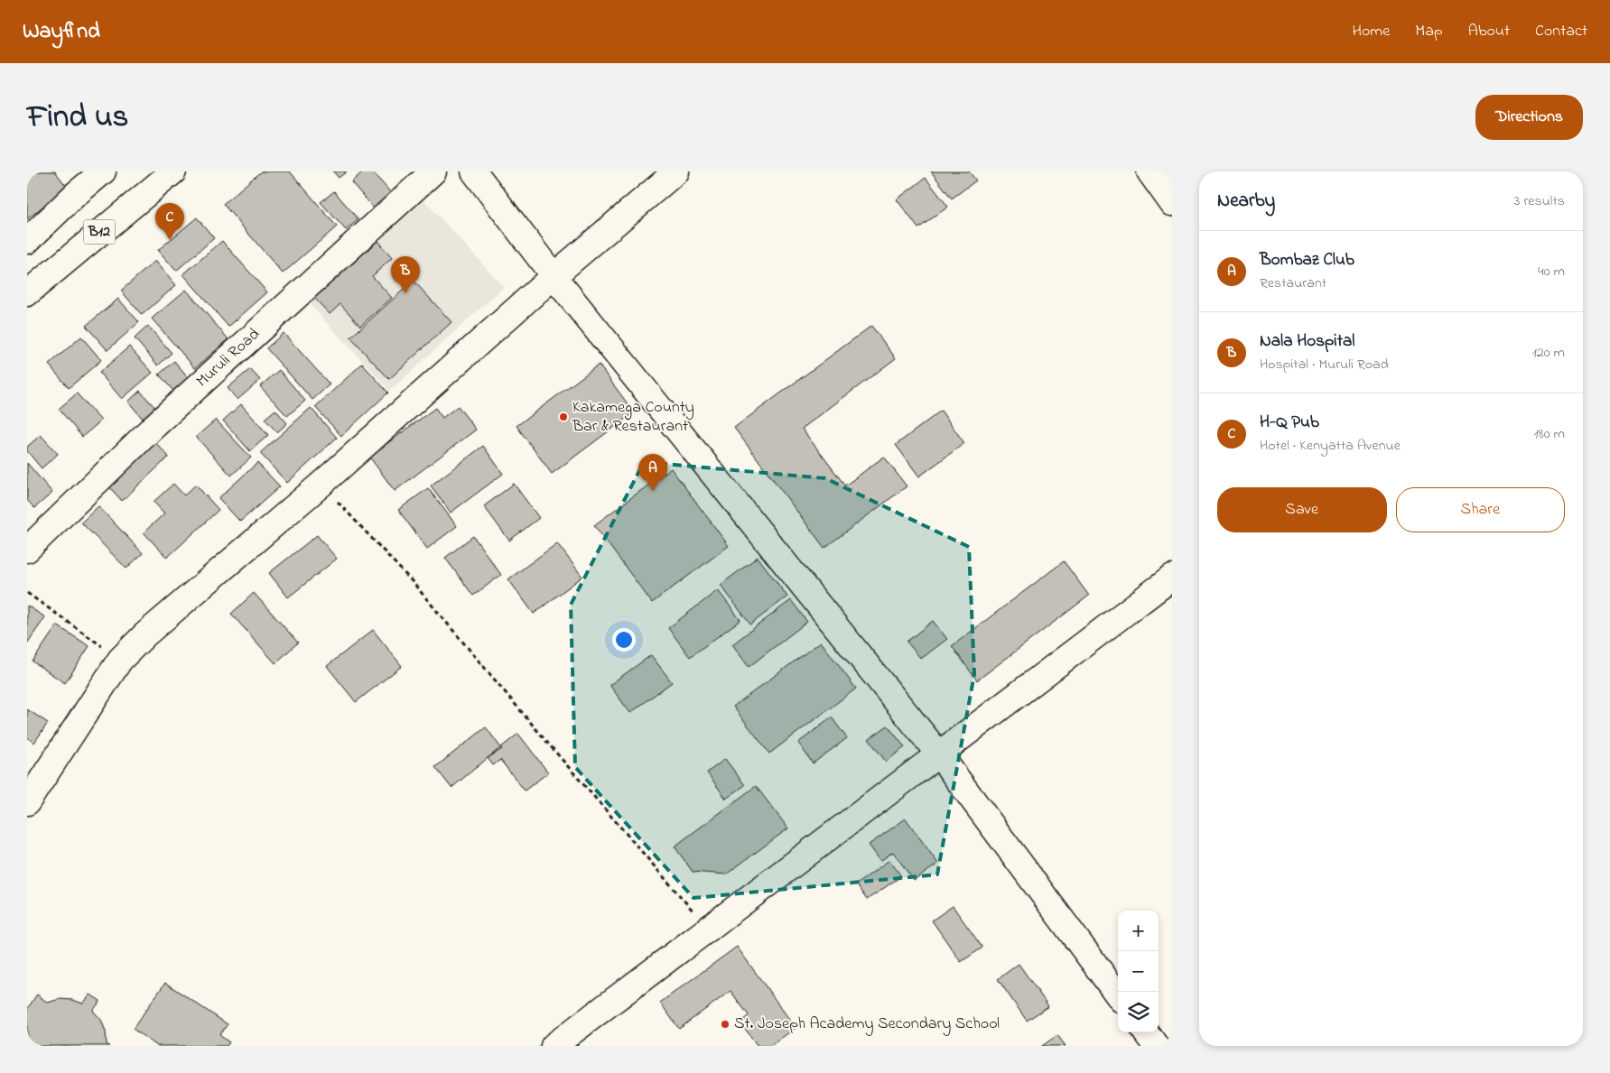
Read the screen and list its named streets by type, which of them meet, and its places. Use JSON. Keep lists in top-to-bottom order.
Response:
{
  "streets": {
    "main road": ["B12", "Muruli Road"]
  },
  "places": ["Kakamega County Bar & Restaurant", "St. Joseph Academy Secondary School"],
  "page": {
    "header": "Wayfind",
    "nav": [
      "Home",
      "Map",
      "About",
      "Contact"
    ],
    "title": "Find us",
    "buttons": [
      "Directions",
      ["Save", "Share"]
    ],
    "heading": ["Nearby", "3 results"],
    "pins": ["C", "B", "A"],
    "list": [
      {
        "mark": "A",
        "name": "Bombaz Club",
        "note": "Restaurant",
        "value": "40 m"
      },
      {
        "mark": "B",
        "name": "Nala Hospital",
        "note": "Hospital · Muruli Road",
        "value": "120 m"
      },
      {
        "mark": "C",
        "name": "H-Q Pub",
        "note": "Hotel · Kenyatta Avenue",
        "value": "180 m"
      }
    ],
    "map_buttons": ["+", "−"]
  }
}
